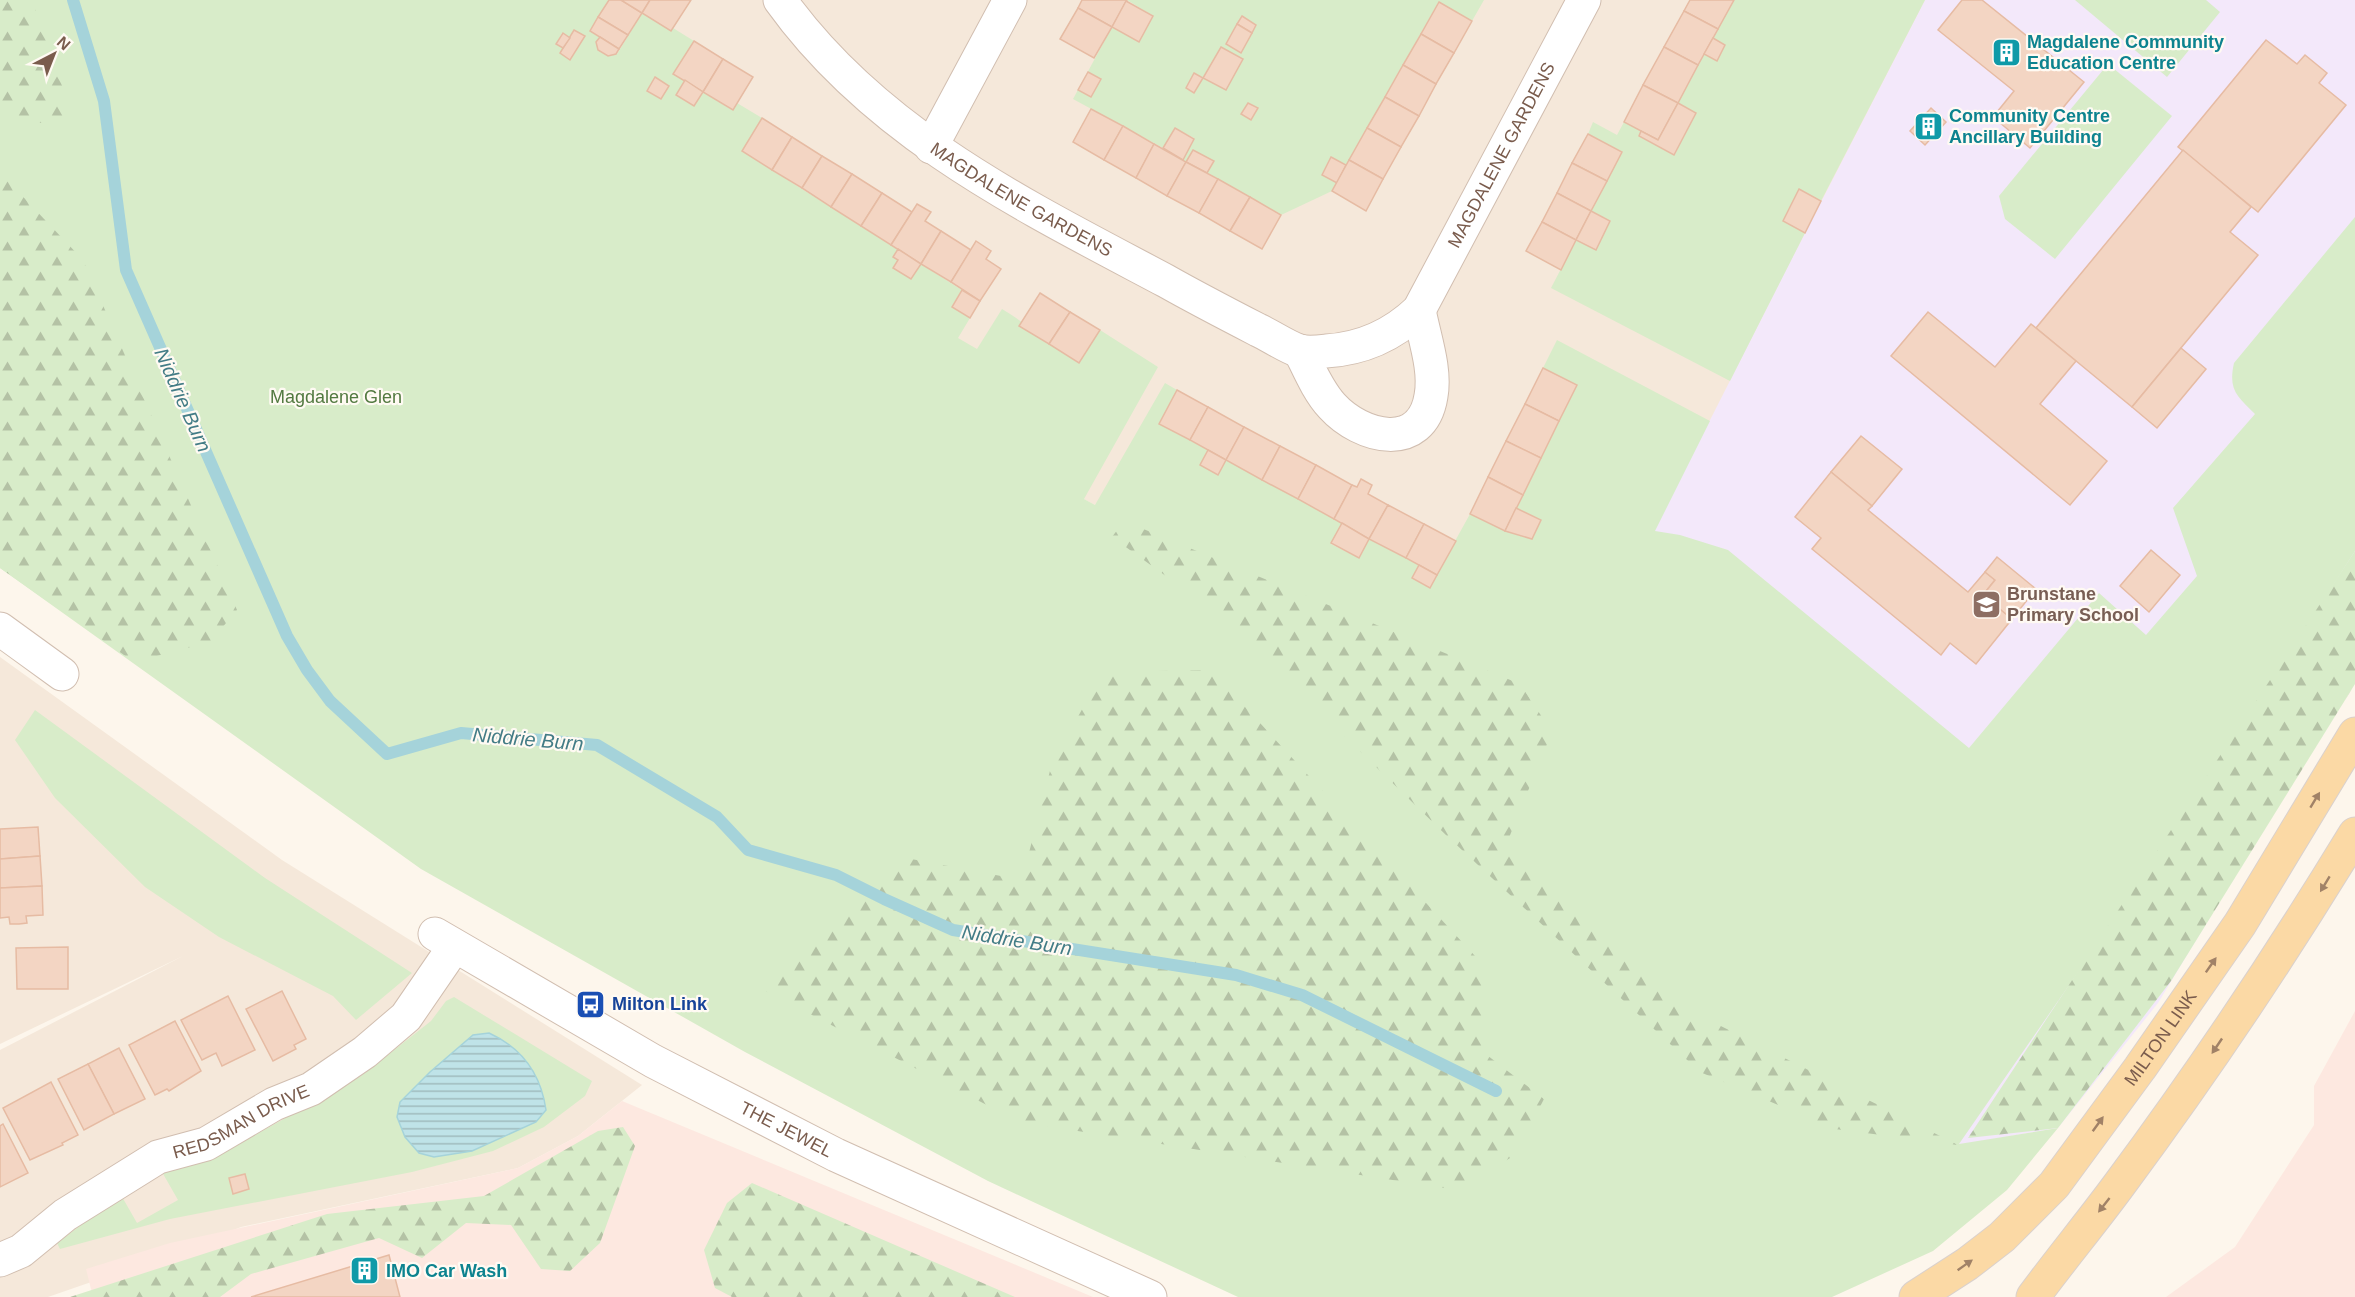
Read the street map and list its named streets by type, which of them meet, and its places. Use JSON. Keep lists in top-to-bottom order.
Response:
{
  "streets": {
    "main road": ["MILTON LINK"],
    "street": ["MAGDALENE GARDENS", "REDSMAN DRIVE", "THE JEWEL"]
  },
  "crossings": [
    ["REDSMAN DRIVE", "THE JEWEL"]
  ],
  "water": ["Niddrie Burn"],
  "parks": ["Magdalene Glen"],
  "places": {
    "building": ["Magdalene Community Education Centre", "Community Centre Ancillary Building", "IMO Car Wash"],
    "school or university": ["Brunstane Primary School"],
    "bus stop": ["Milton Link"]
  },
  "north": "top right"
}
